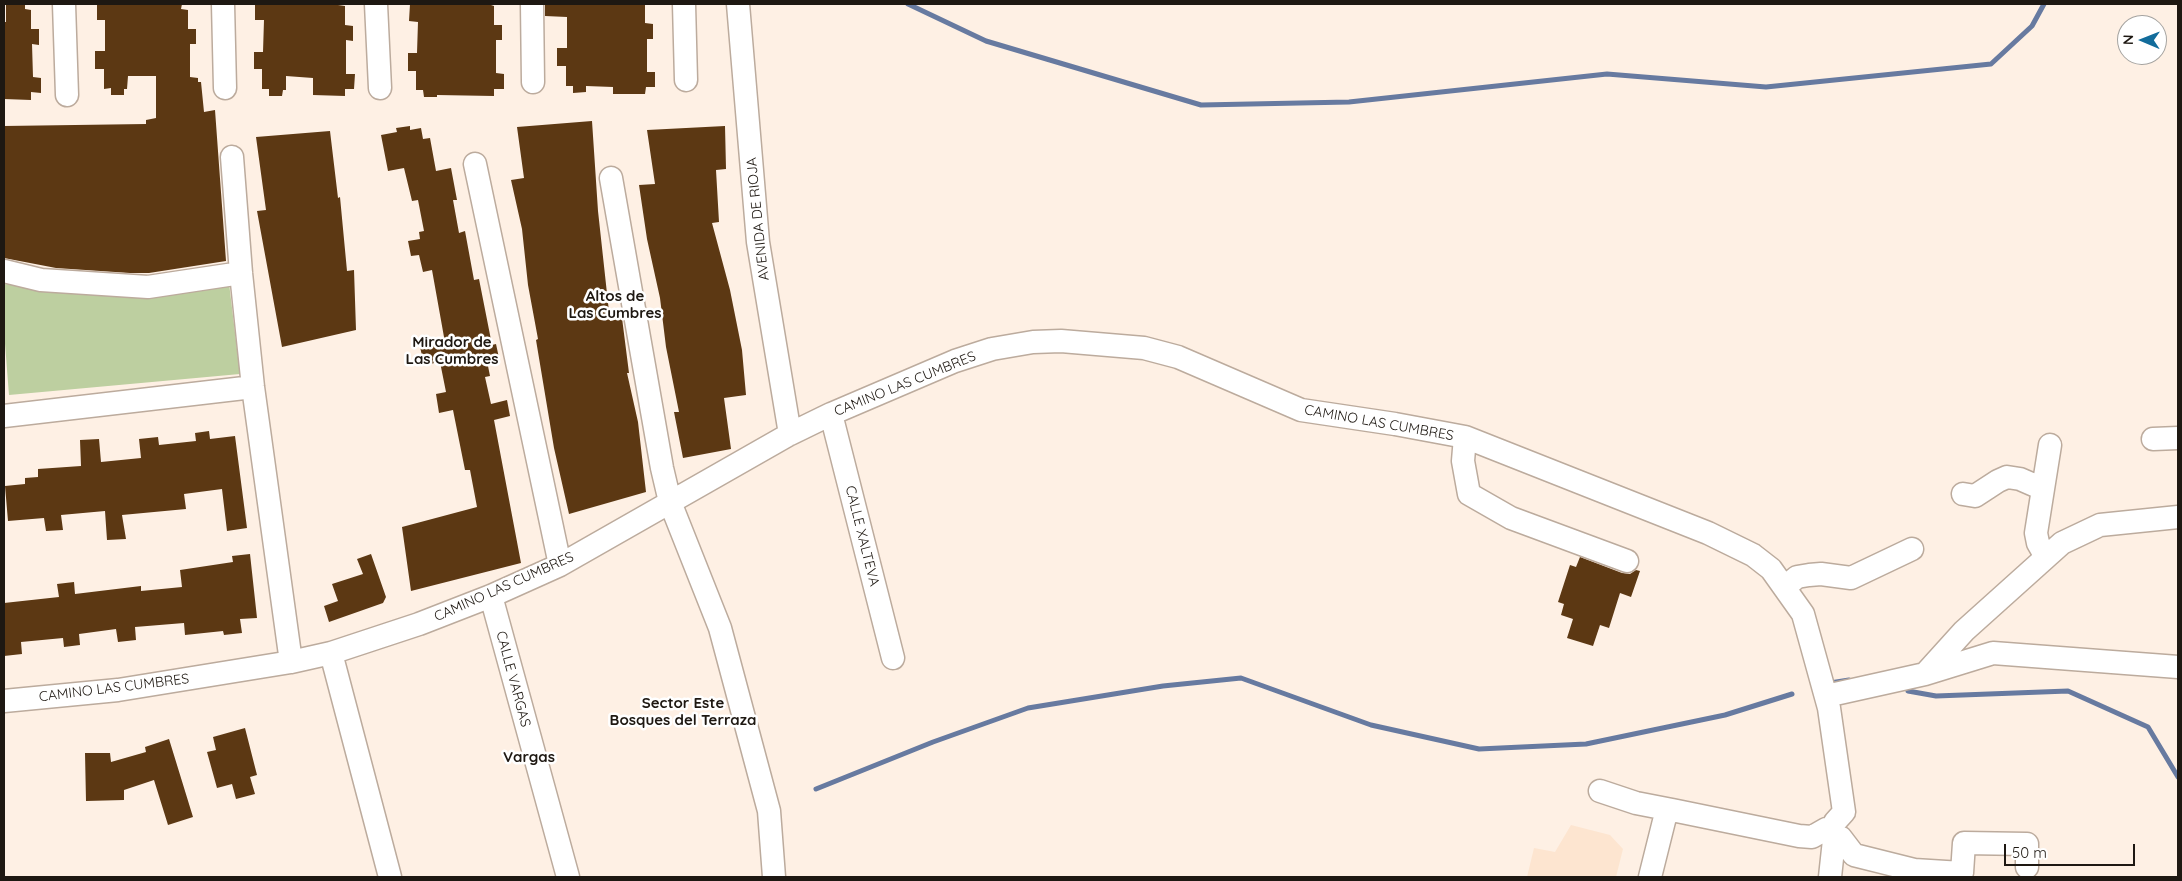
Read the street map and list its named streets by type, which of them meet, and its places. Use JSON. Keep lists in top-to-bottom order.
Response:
{
  "streets": {
    "street": [
      "AVENIDA DE RIOJA",
      "CAMINO LAS CUMBRES",
      "CALLE XALTEVA",
      "CALLE VARGAS"
    ]
  },
  "crossings": [
    ["AVENIDA DE RIOJA", "CAMINO LAS CUMBRES"],
    ["CAMINO LAS CUMBRES", "CALLE XALTEVA"],
    ["CAMINO LAS CUMBRES", "CALLE VARGAS"]
  ],
  "districts": [
    "Altos de Las Cumbres",
    "Mirador de Las Cumbres",
    "Sector Este Bosques del Terraza",
    "Vargas"
  ],
  "scale_bar": "50 m",
  "north": "left"
}
